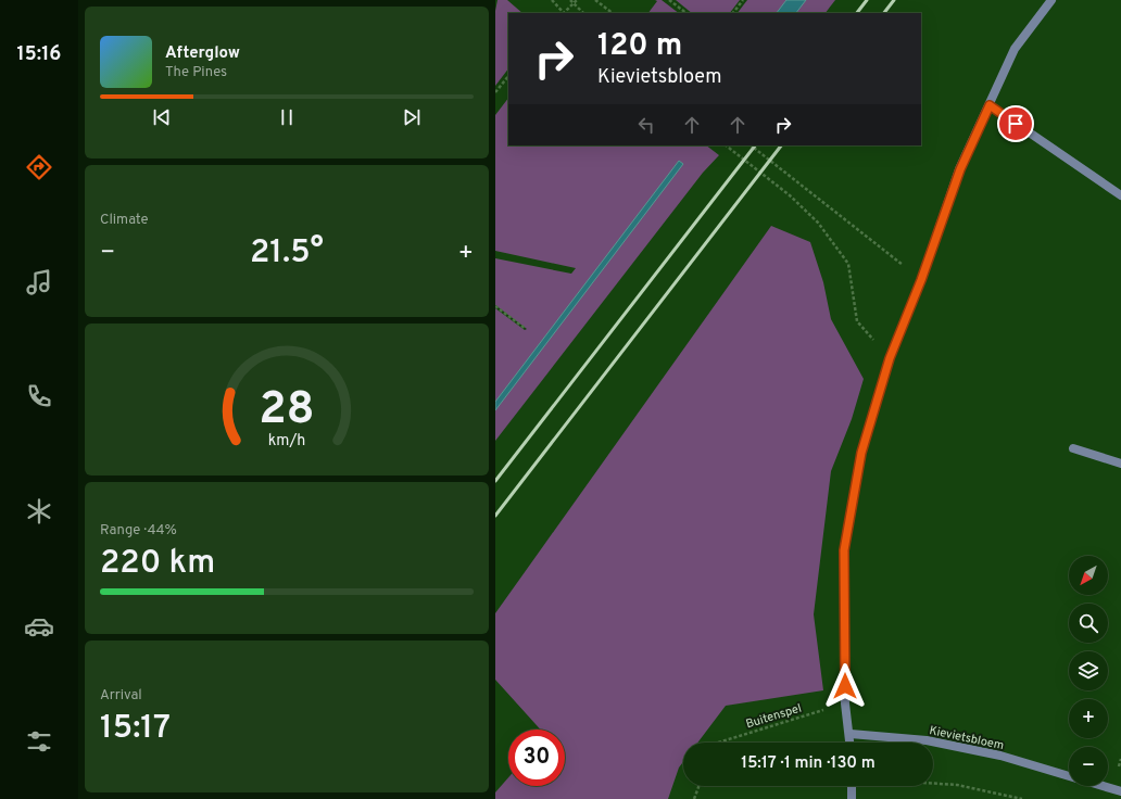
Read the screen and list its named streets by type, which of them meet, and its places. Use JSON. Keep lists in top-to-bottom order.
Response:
{
  "streets": {
    "street": ["Kievietsbloem"],
    "path": ["Buitenspel"]
  },
  "north": "bottom left",
  "page": {
    "tabs": "15:16",
    "turn": ["120 m", "Kievietsbloem"],
    "song": ["Afterglow", "The Pines"],
    "tile": [
      "Climate",
      ["Range · 44%", "220 km"],
      ["Arrival", "15:17"]
    ],
    "heat": ["−", "21.5°", "+"],
    "map_buttons": ["+", "−"],
    "limit": "30",
    "trip": "15:17 · 1 min · 130 m",
    "gauge": ["28", "km/h"]
  }
}
